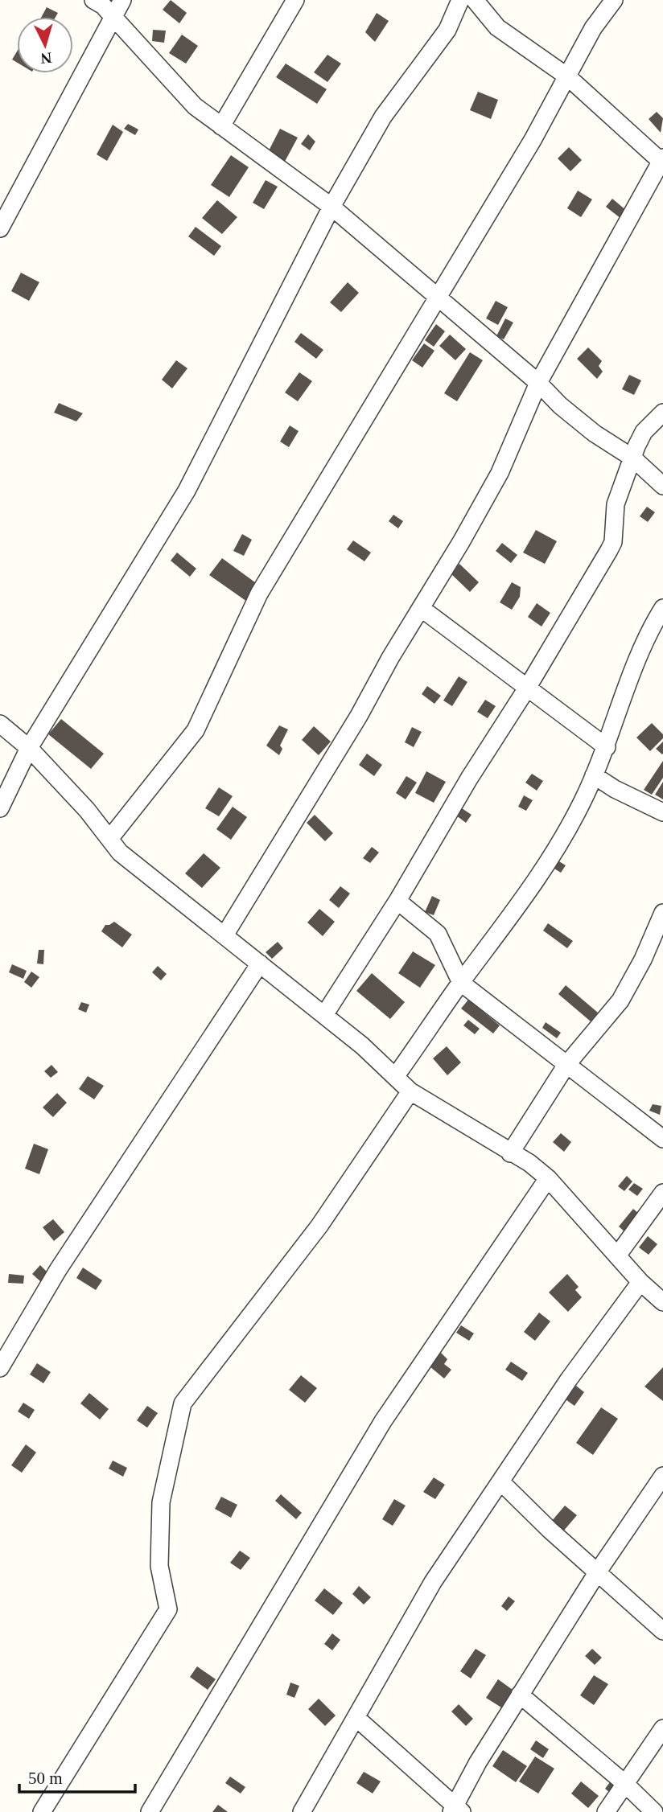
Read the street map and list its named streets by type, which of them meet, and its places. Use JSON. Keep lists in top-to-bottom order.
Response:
{
  "scale_bar": "50 m",
  "north": "bottom"
}
